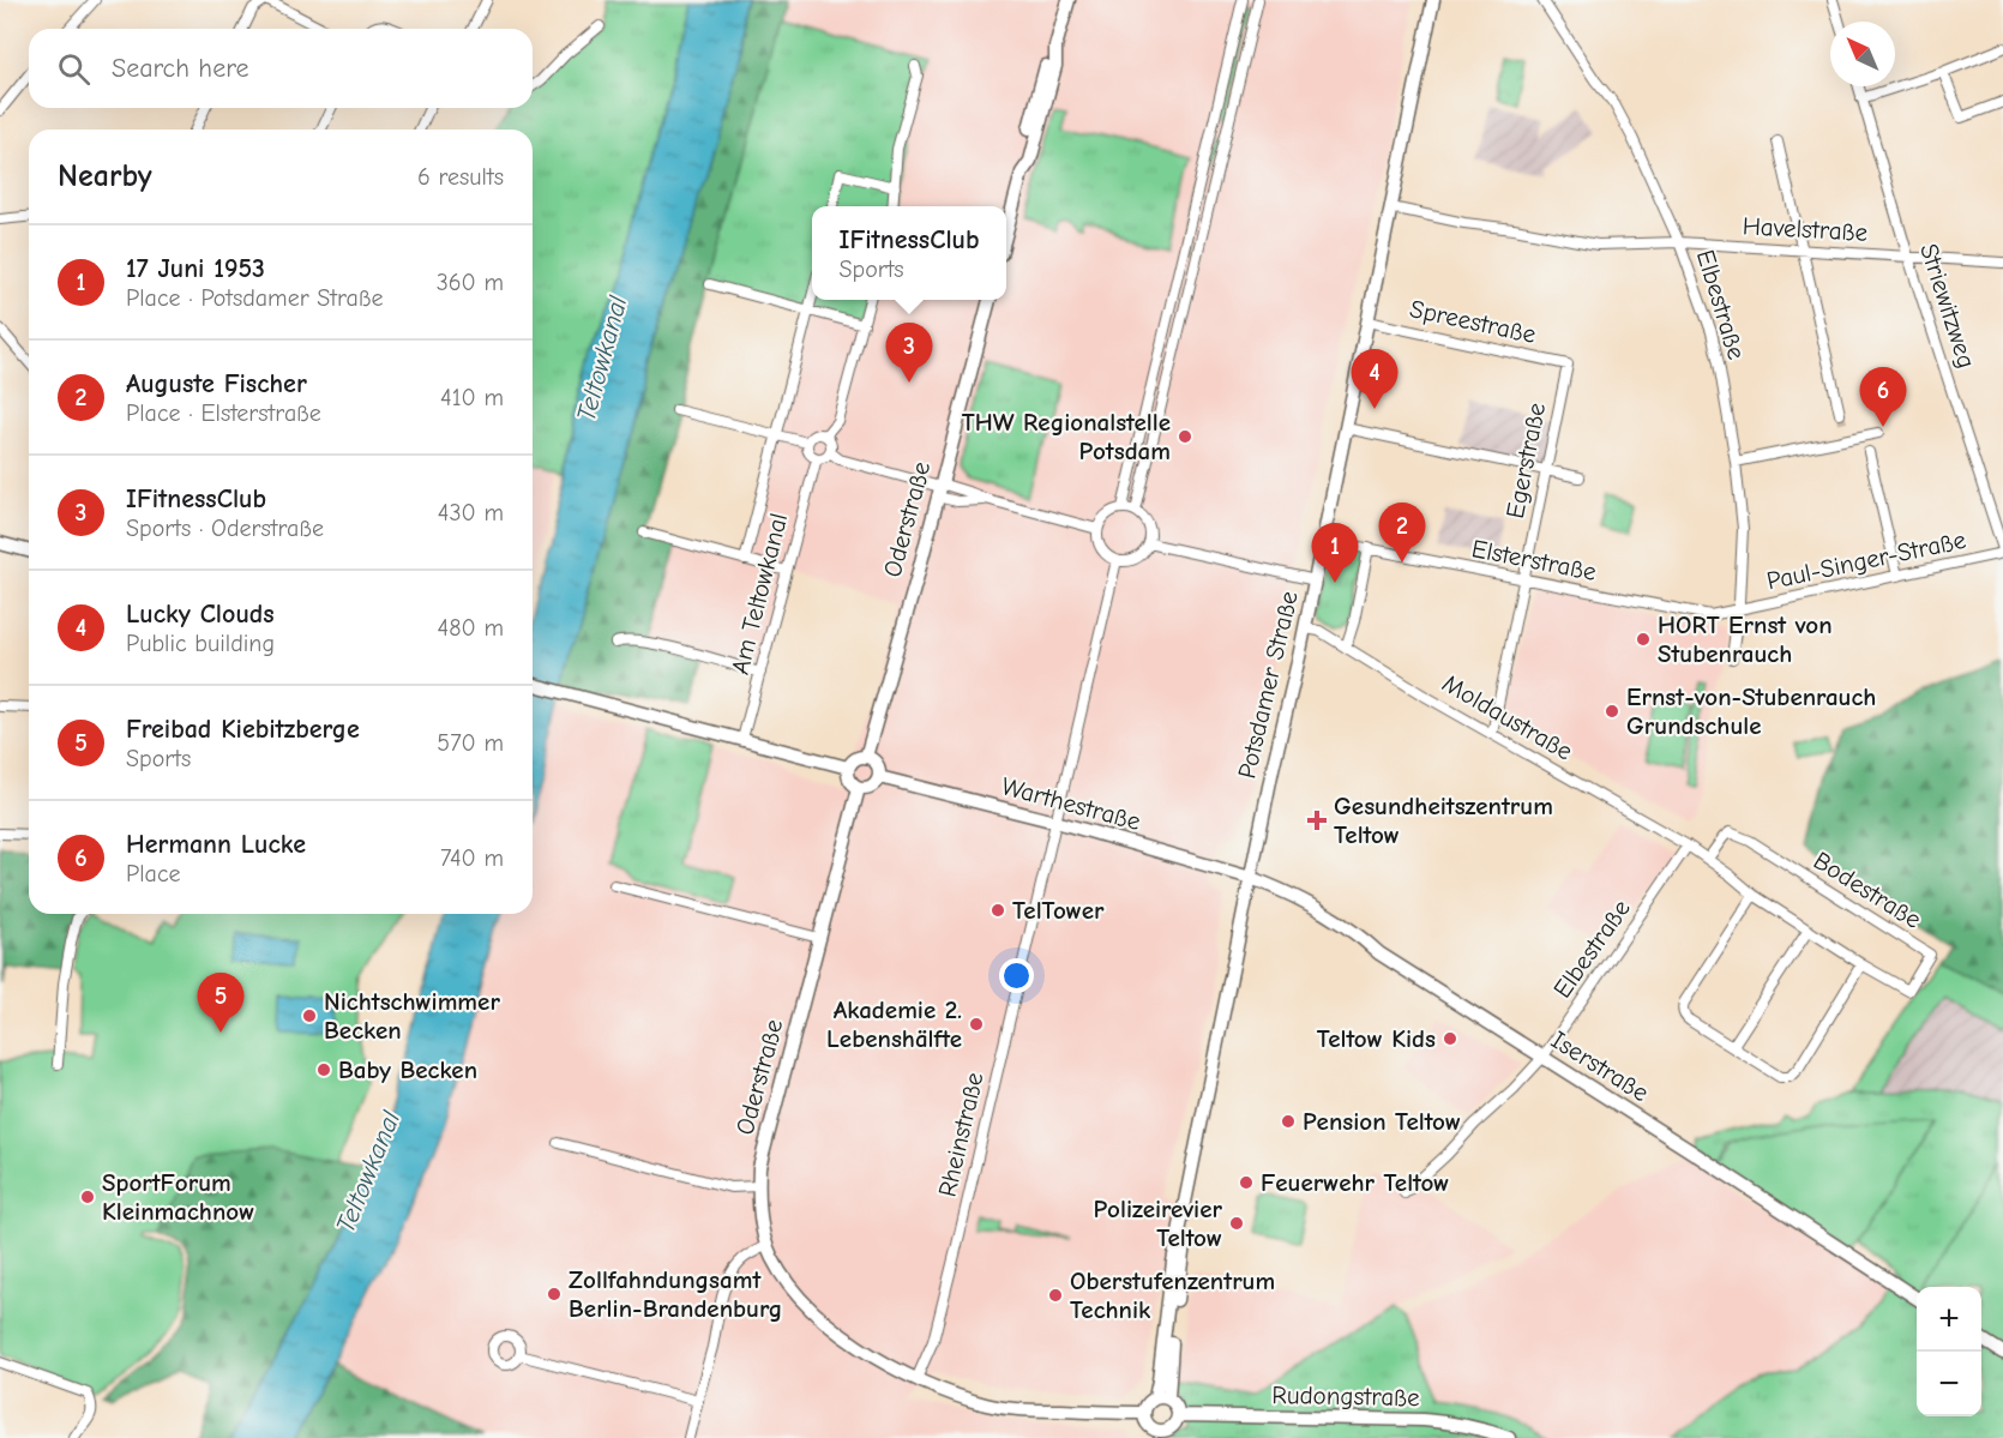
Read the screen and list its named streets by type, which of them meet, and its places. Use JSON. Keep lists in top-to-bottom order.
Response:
{
  "streets": {
    "street": [
      "Havelstraße",
      "Elbestraße",
      "Striewitzweg",
      "Spreestraße",
      "Egerstraße",
      "Oderstraße",
      "Elsterstraße",
      "Paul-Singer-Straße",
      "Am Teltowkanal",
      "Potsdamer Straße",
      "Moldaustraße",
      "Warthestraße",
      "Bodestraße",
      "Iserstraße",
      "Rheinstraße",
      "Rudongstraße"
    ]
  },
  "crossings": [
    ["Havelstraße", "Elbestraße"],
    ["Havelstraße", "Striewitzweg"],
    ["Havelstraße", "Potsdamer Straße"],
    ["Elbestraße", "Elsterstraße"],
    ["Elbestraße", "Paul-Singer-Straße"],
    ["Elbestraße", "Moldaustraße"],
    ["Elbestraße", "Bodestraße"],
    ["Elbestraße", "Iserstraße"],
    ["Striewitzweg", "Paul-Singer-Straße"],
    ["Spreestraße", "Egerstraße"],
    ["Spreestraße", "Potsdamer Straße"],
    ["Egerstraße", "Elsterstraße"],
    ["Egerstraße", "Moldaustraße"],
    ["Oderstraße", "Potsdamer Straße"],
    ["Oderstraße", "Warthestraße"],
    ["Oderstraße", "Rheinstraße"],
    ["Oderstraße", "Rudongstraße"],
    ["Elsterstraße", "Paul-Singer-Straße"],
    ["Elsterstraße", "Potsdamer Straße"],
    ["Potsdamer Straße", "Moldaustraße"],
    ["Potsdamer Straße", "Warthestraße"],
    ["Potsdamer Straße", "Iserstraße"],
    ["Potsdamer Straße", "Rudongstraße"],
    ["Moldaustraße", "Bodestraße"],
    ["Warthestraße", "Iserstraße"],
    ["Warthestraße", "Rheinstraße"]
  ],
  "water": ["Teltowkanal"],
  "places": {
    "other": [
      "THW Regionalstelle Potsdam",
      "HORT Ernst von Stubenrauch",
      "Ernst-von-Stubenrauch Grundschule",
      "TelTower",
      "Nichtschwimmer Becken",
      "Akademie 2. Lebenshälfte",
      "Teltow Kids",
      "Baby Becken",
      "Pension Teltow",
      "Feuerwehr Teltow",
      "SportForum Kleinmachnow",
      "Polizeirevier Teltow",
      "Zollfahndungsamt Berlin-Brandenburg",
      "Oberstufenzentrum Technik"
    ],
    "health": ["Gesundheitszentrum Teltow"]
  },
  "north": "top left",
  "page": {
    "search": "Search here",
    "heading": ["Nearby", "6 results"],
    "popup": ["IFitnessClub", "Sports"],
    "list": [
      {
        "mark": "1",
        "name": "17 Juni 1953",
        "note": "Place · Potsdamer Straße",
        "value": "360 m"
      },
      {
        "mark": "2",
        "name": "Auguste Fischer",
        "note": "Place · Elsterstraße",
        "value": "410 m"
      },
      {
        "mark": "3",
        "name": "IFitnessClub",
        "note": "Sports · Oderstraße",
        "value": "430 m"
      },
      {
        "mark": "4",
        "name": "Lucky Clouds",
        "note": "Public building",
        "value": "480 m"
      },
      {
        "mark": "5",
        "name": "Freibad Kiebitzberge",
        "note": "Sports",
        "value": "570 m"
      },
      {
        "mark": "6",
        "name": "Hermann Lucke",
        "note": "Place",
        "value": "740 m"
      }
    ],
    "pins": [
      "3",
      "4",
      "6",
      "2",
      "1",
      "5"
    ],
    "map_buttons": ["+", "−"]
  }
}
